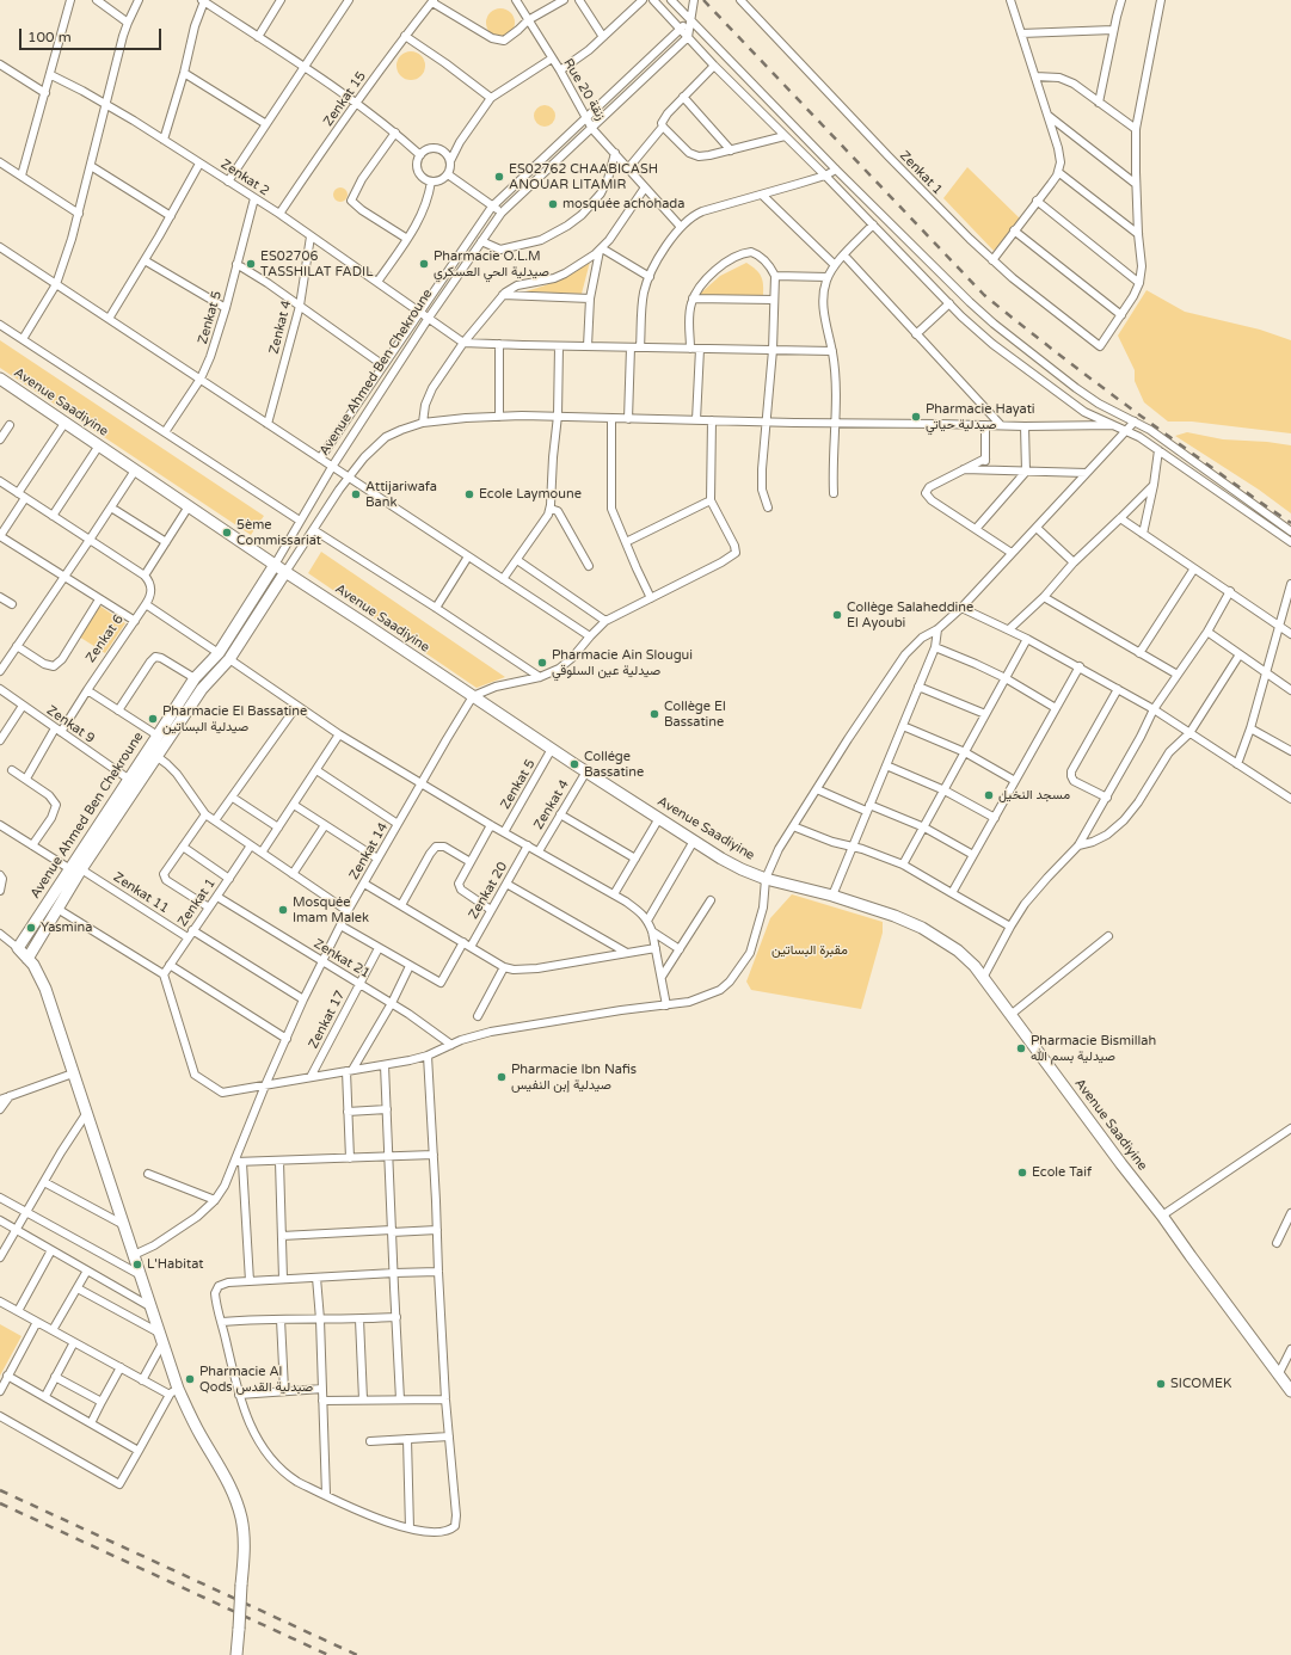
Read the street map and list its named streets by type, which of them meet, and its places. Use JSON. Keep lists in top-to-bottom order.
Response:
{
  "streets": {
    "main road": ["Avenue Ahmed Ben Chekroune", "Avenue Saadiyine"],
    "street": [
      "Rue 20 زنقة",
      "Zenkat 15",
      "Zenkat 1",
      "Zenkat 2",
      "Zenkat 5",
      "Zenkat 4",
      "Zenkat 6",
      "Zenkat 9",
      "Zenkat 14",
      "Zenkat 20",
      "Zenkat 11",
      "Zenkat 21",
      "Zenkat 17"
    ]
  },
  "crossings": [
    ["Rue 20 زنقة", "Avenue Ahmed Ben Chekroune"],
    ["Zenkat 15", "Zenkat 2"],
    ["Zenkat 1", "Zenkat 11"],
    ["Zenkat 1", "Zenkat 21"],
    ["Zenkat 2", "Zenkat 5"],
    ["Zenkat 2", "Zenkat 4"],
    ["Zenkat 2", "Avenue Ahmed Ben Chekroune"],
    ["Zenkat 5", "Avenue Saadiyine"],
    ["Zenkat 4", "Avenue Saadiyine"],
    ["Avenue Ahmed Ben Chekroune", "Avenue Saadiyine"],
    ["Avenue Ahmed Ben Chekroune", "Zenkat 9"],
    ["Avenue Ahmed Ben Chekroune", "Zenkat 11"],
    ["Avenue Saadiyine", "Zenkat 14"],
    ["Zenkat 6", "Zenkat 9"],
    ["Zenkat 14", "Zenkat 21"],
    ["Zenkat 21", "Zenkat 17"]
  ],
  "parks": ["مقبرة البساتين"],
  "places": [
    "ES02762 CHAABICASH ANOUAR LITAMIR",
    "mosquée achohada",
    "ES02706 TASSHILAT FADIL",
    "Pharmacie O.L.M صيدلية الحي العسكري",
    "Pharmacie Hayati صيدلية حياتي",
    "Attijariwafa Bank",
    "Ecole Laymoune",
    "5ème Commissariat",
    "Collège Salaheddine El Ayoubi",
    "Pharmacie Ain Slougui صيدلية عين السلوقي",
    "Collège El Bassatine",
    "Pharmacie El Bassatine صيدلية البساتين",
    "Collége Bassatine",
    "مسجد النخيل",
    "Mosquée Imam Malek",
    "Yasmina",
    "Pharmacie Bismillah صيدلية بسم الله",
    "Pharmacie Ibn Nafis صيدلية إبن النفيس",
    "Ecole Taif",
    "L'Habitat",
    "Pharmacie Al Qods صبدلية القدس",
    "SICOMEK"
  ],
  "scale_bar": "100 m"
}
